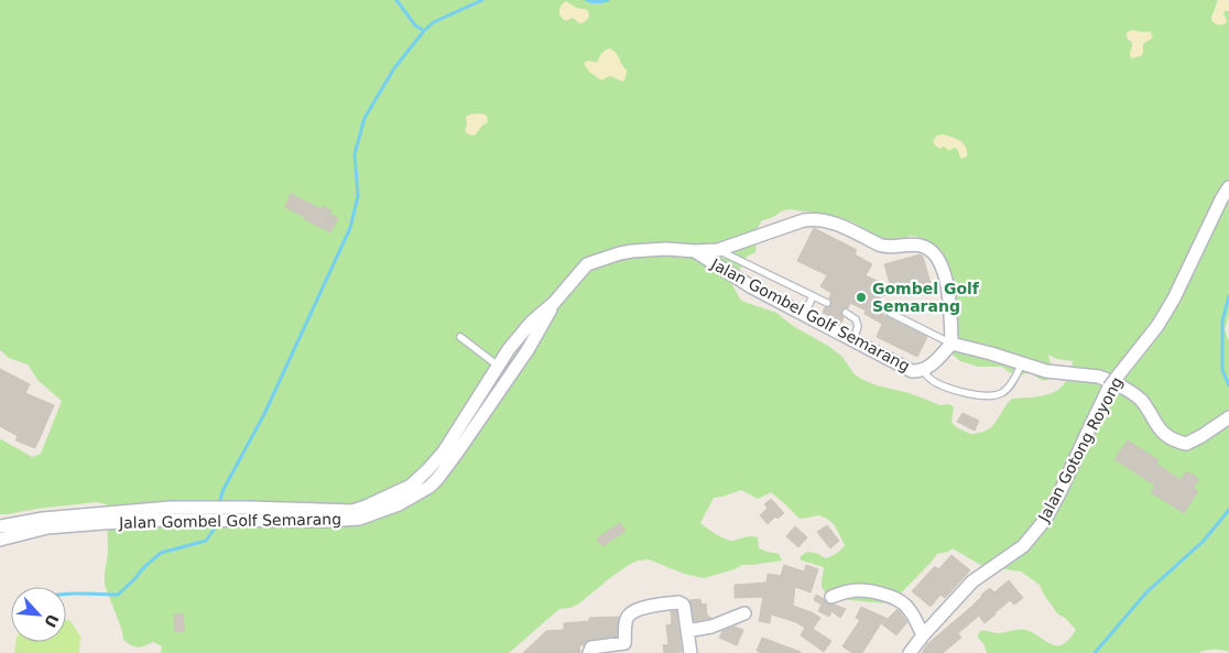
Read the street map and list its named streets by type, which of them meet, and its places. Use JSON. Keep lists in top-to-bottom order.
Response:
{
  "streets": {
    "street": ["Jalan Gombel Golf Semarang", "Jalan Gotong Royong"]
  },
  "places": ["Gombel Golf Semarang"],
  "north": "bottom right"
}
